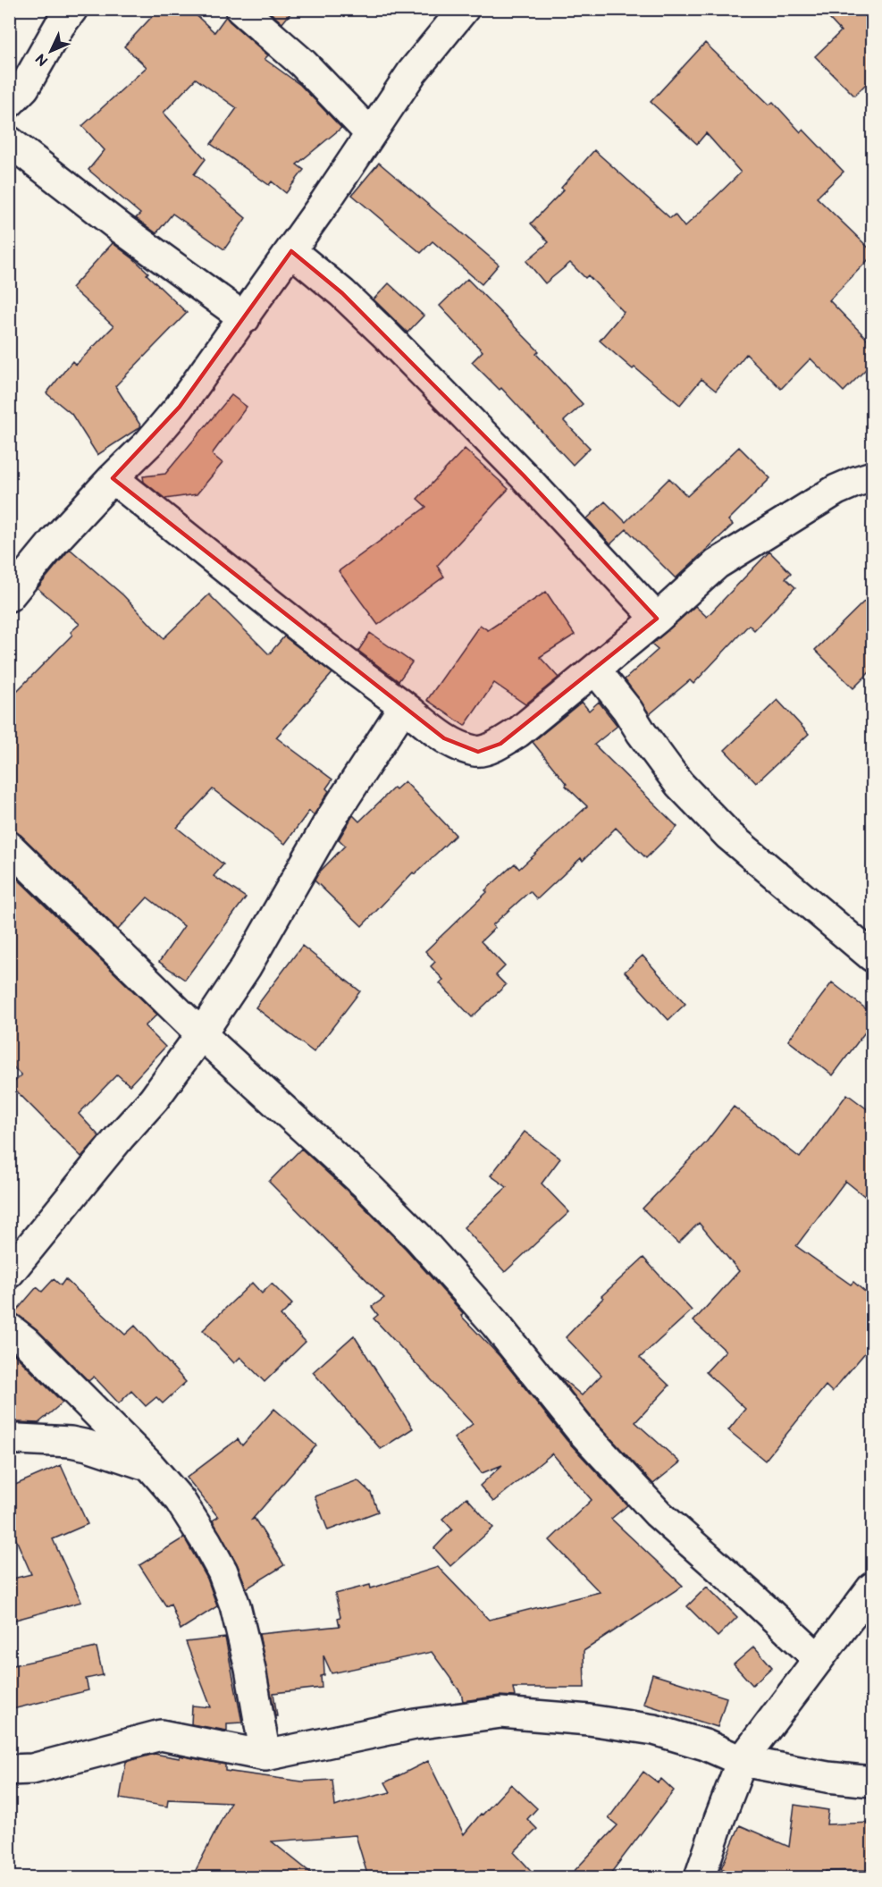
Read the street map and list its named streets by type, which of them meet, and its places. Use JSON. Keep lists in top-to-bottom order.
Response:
{
  "north": "bottom left"
}
